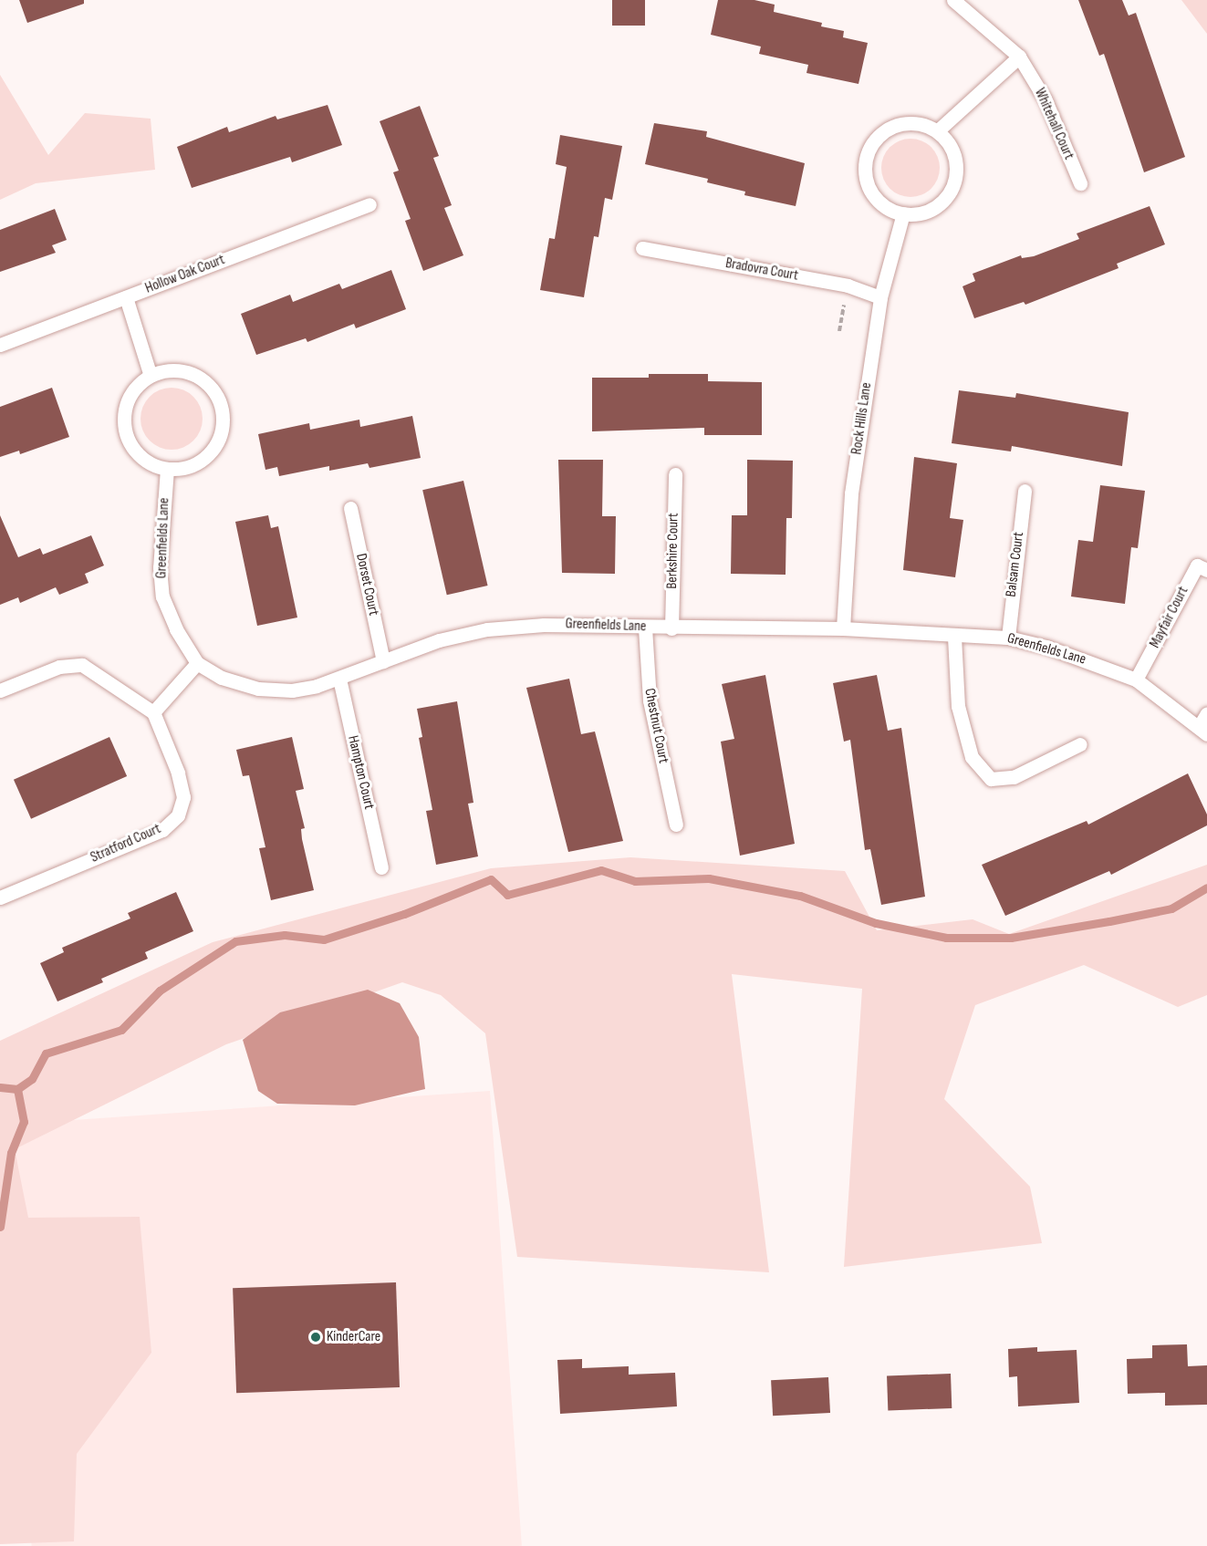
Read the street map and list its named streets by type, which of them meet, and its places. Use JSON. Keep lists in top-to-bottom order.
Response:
{
  "streets": {
    "lane": [
      "Whitehall Court",
      "Bradovra Court",
      "Hollow Oak Court",
      "Rock Hills Lane",
      "Greenfields Lane",
      "Berkshire Court",
      "Balsam Court",
      "Dorset Court",
      "Mayfair Court",
      "Chestnut Court",
      "Hampton Court",
      "Stratford Court"
    ]
  },
  "crossings": [
    ["Bradovra Court", "Rock Hills Lane"],
    ["Rock Hills Lane", "Greenfields Lane"],
    ["Greenfields Lane", "Berkshire Court"],
    ["Greenfields Lane", "Balsam Court"],
    ["Greenfields Lane", "Dorset Court"],
    ["Greenfields Lane", "Mayfair Court"],
    ["Greenfields Lane", "Chestnut Court"],
    ["Greenfields Lane", "Hampton Court"]
  ],
  "places": ["KinderCare"]
}
